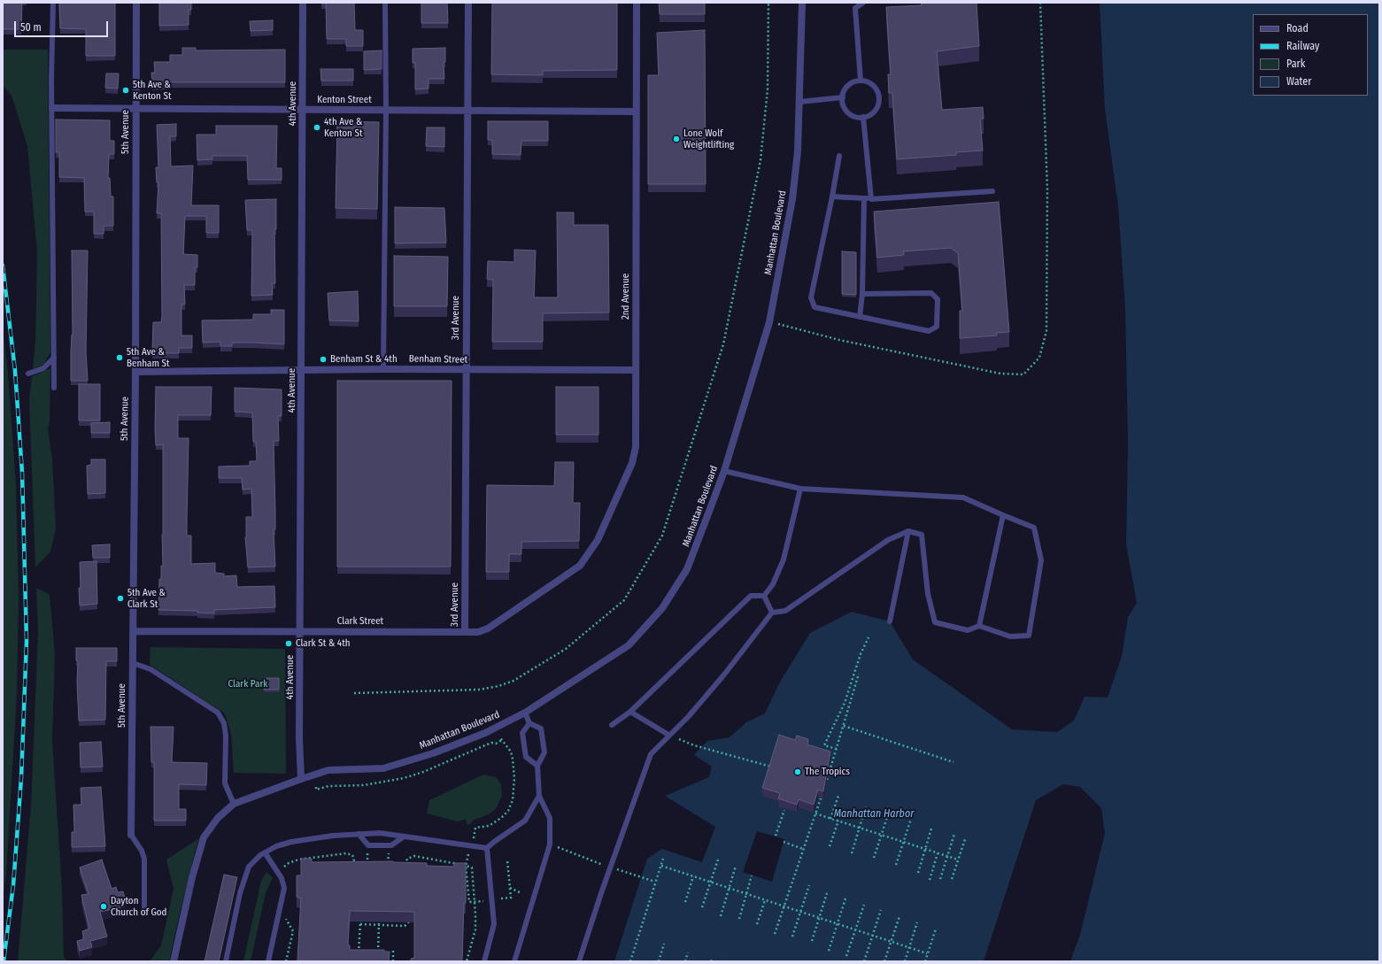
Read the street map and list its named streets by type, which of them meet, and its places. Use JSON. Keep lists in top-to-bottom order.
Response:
{
  "streets": {
    "street": [
      "Kenton Street",
      "4th Avenue",
      "5th Avenue",
      "Manhattan Boulevard",
      "2nd Avenue",
      "3rd Avenue",
      "Benham Street",
      "Clark Street"
    ]
  },
  "crossings": [
    ["Kenton Street", "4th Avenue"],
    ["Kenton Street", "5th Avenue"],
    ["Kenton Street", "2nd Avenue"],
    ["Kenton Street", "3rd Avenue"],
    ["4th Avenue", "Manhattan Boulevard"],
    ["4th Avenue", "Benham Street"],
    ["4th Avenue", "Clark Street"],
    ["5th Avenue", "Benham Street"],
    ["5th Avenue", "Clark Street"],
    ["2nd Avenue", "Benham Street"],
    ["2nd Avenue", "Clark Street"],
    ["3rd Avenue", "Benham Street"],
    ["3rd Avenue", "Clark Street"]
  ],
  "water": ["Manhattan Harbor"],
  "parks": ["Clark Park"],
  "places": [
    "5th Ave & Kenton St",
    "4th Ave & Kenton St",
    "Lone Wolf Weightlifting",
    "5th Ave & Benham St",
    "Benham St & 4th",
    "5th Ave & Clark St",
    "Clark St & 4th",
    "The Tropics",
    "Dayton Church of God"
  ],
  "legend": [
    "Road",
    "Railway",
    "Park",
    "Water"
  ],
  "scale_bar": "50 m"
}
